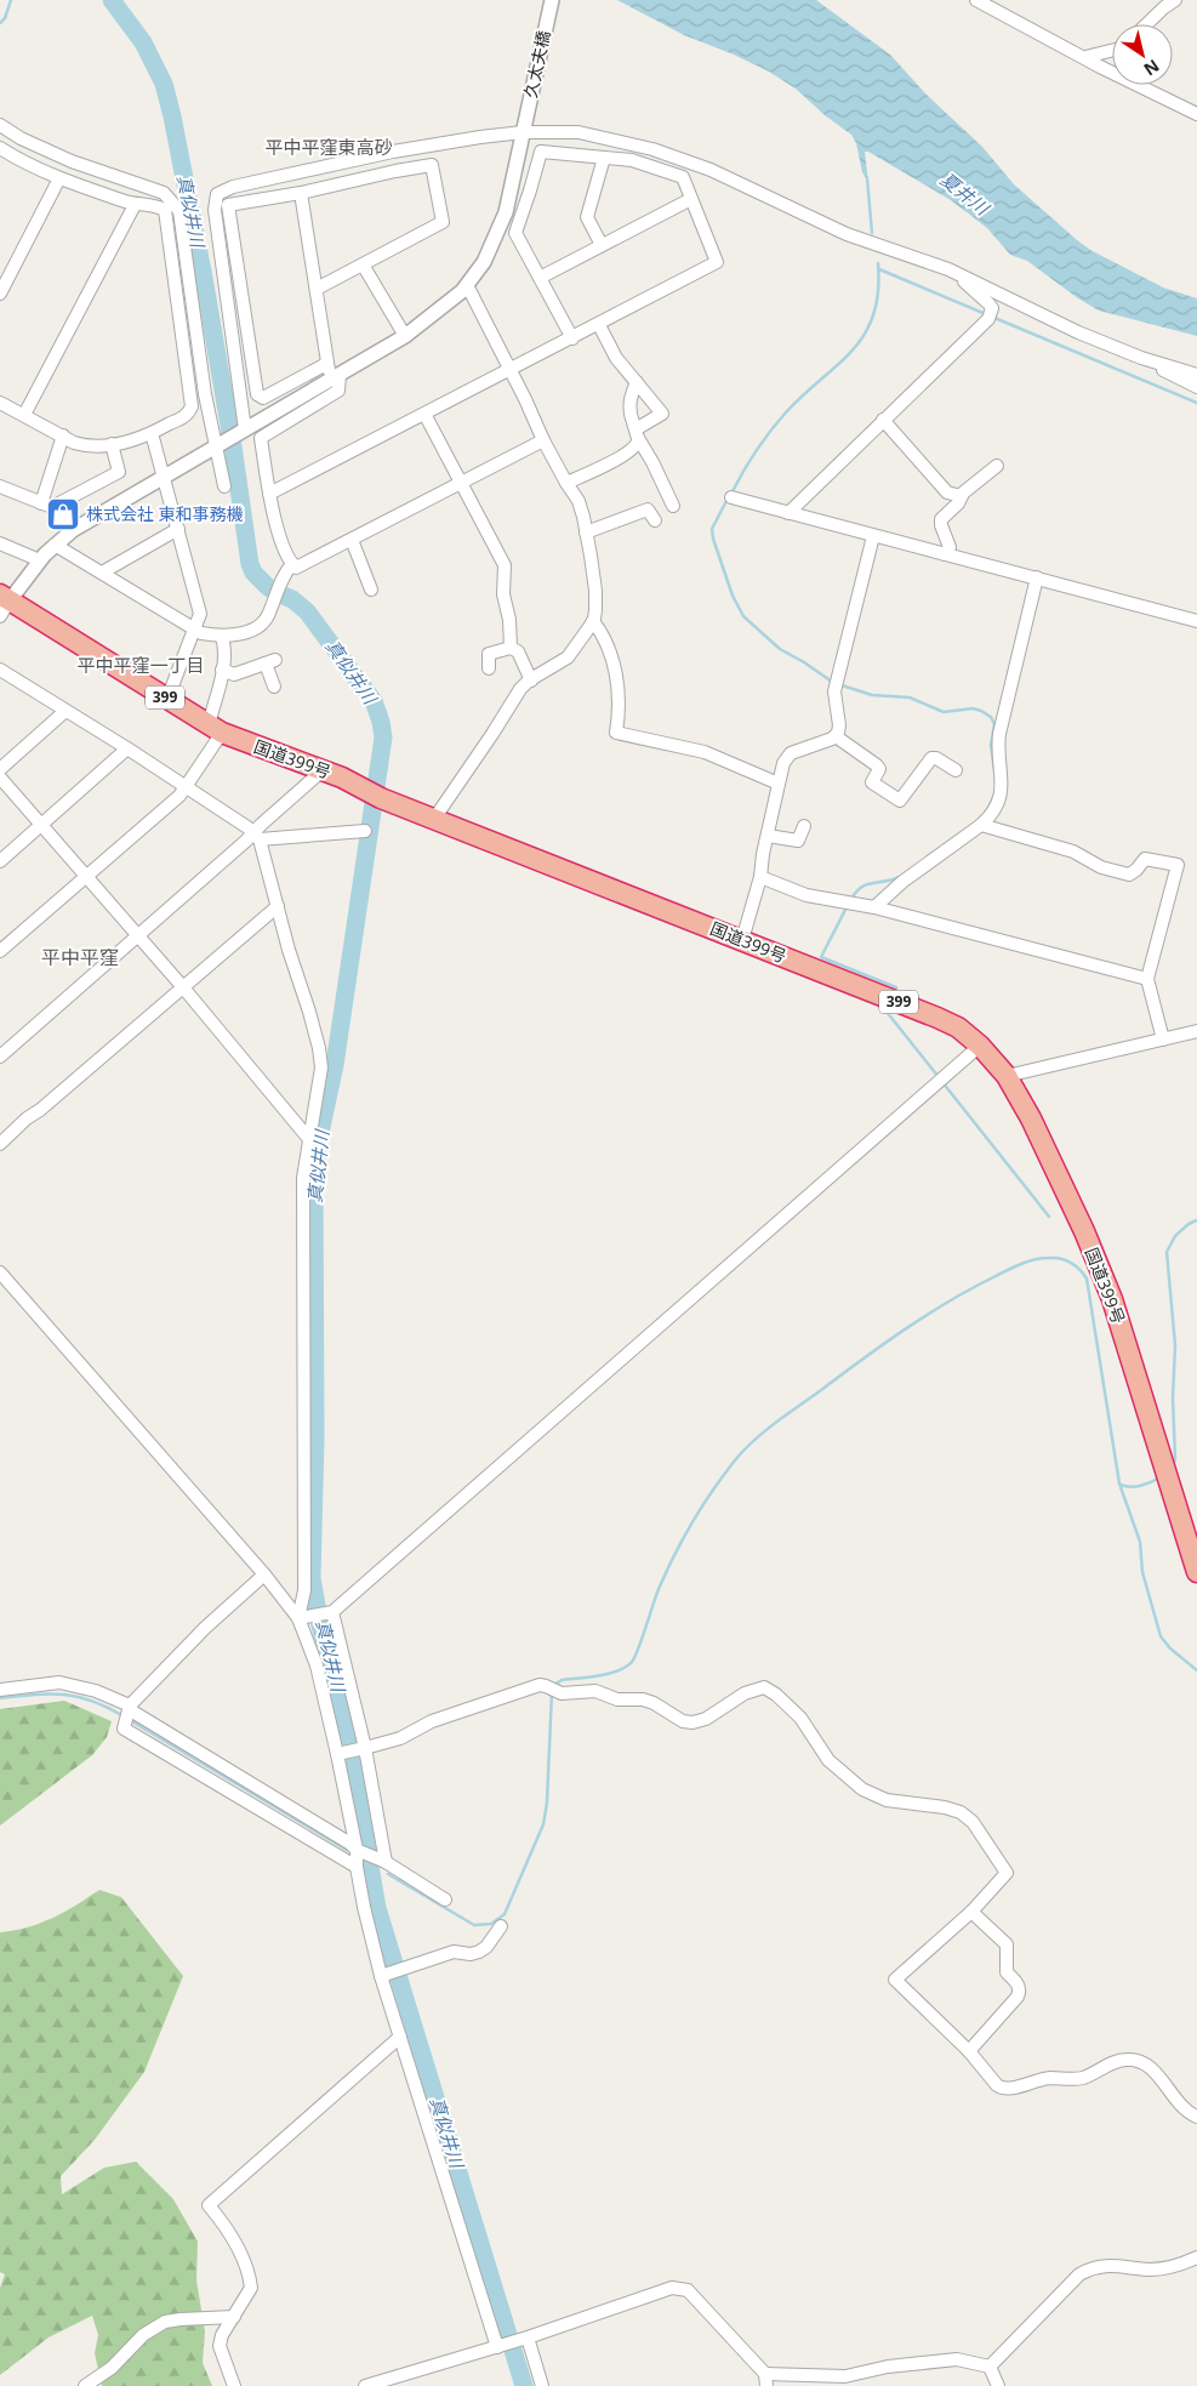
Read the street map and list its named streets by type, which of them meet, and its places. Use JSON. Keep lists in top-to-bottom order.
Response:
{
  "streets": {
    "highway": ["399", "国道399号"],
    "street": ["久太夫橋"]
  },
  "crossings": [
    ["久太夫橋", "国道399号"]
  ],
  "districts": ["平中平窪東高砂", "平中平窪一丁目", "平中平窪"],
  "water": ["夏井川", "真似井川"],
  "places": {
    "shop": ["株式会社 東和事務機"]
  },
  "north": "bottom right"
}
